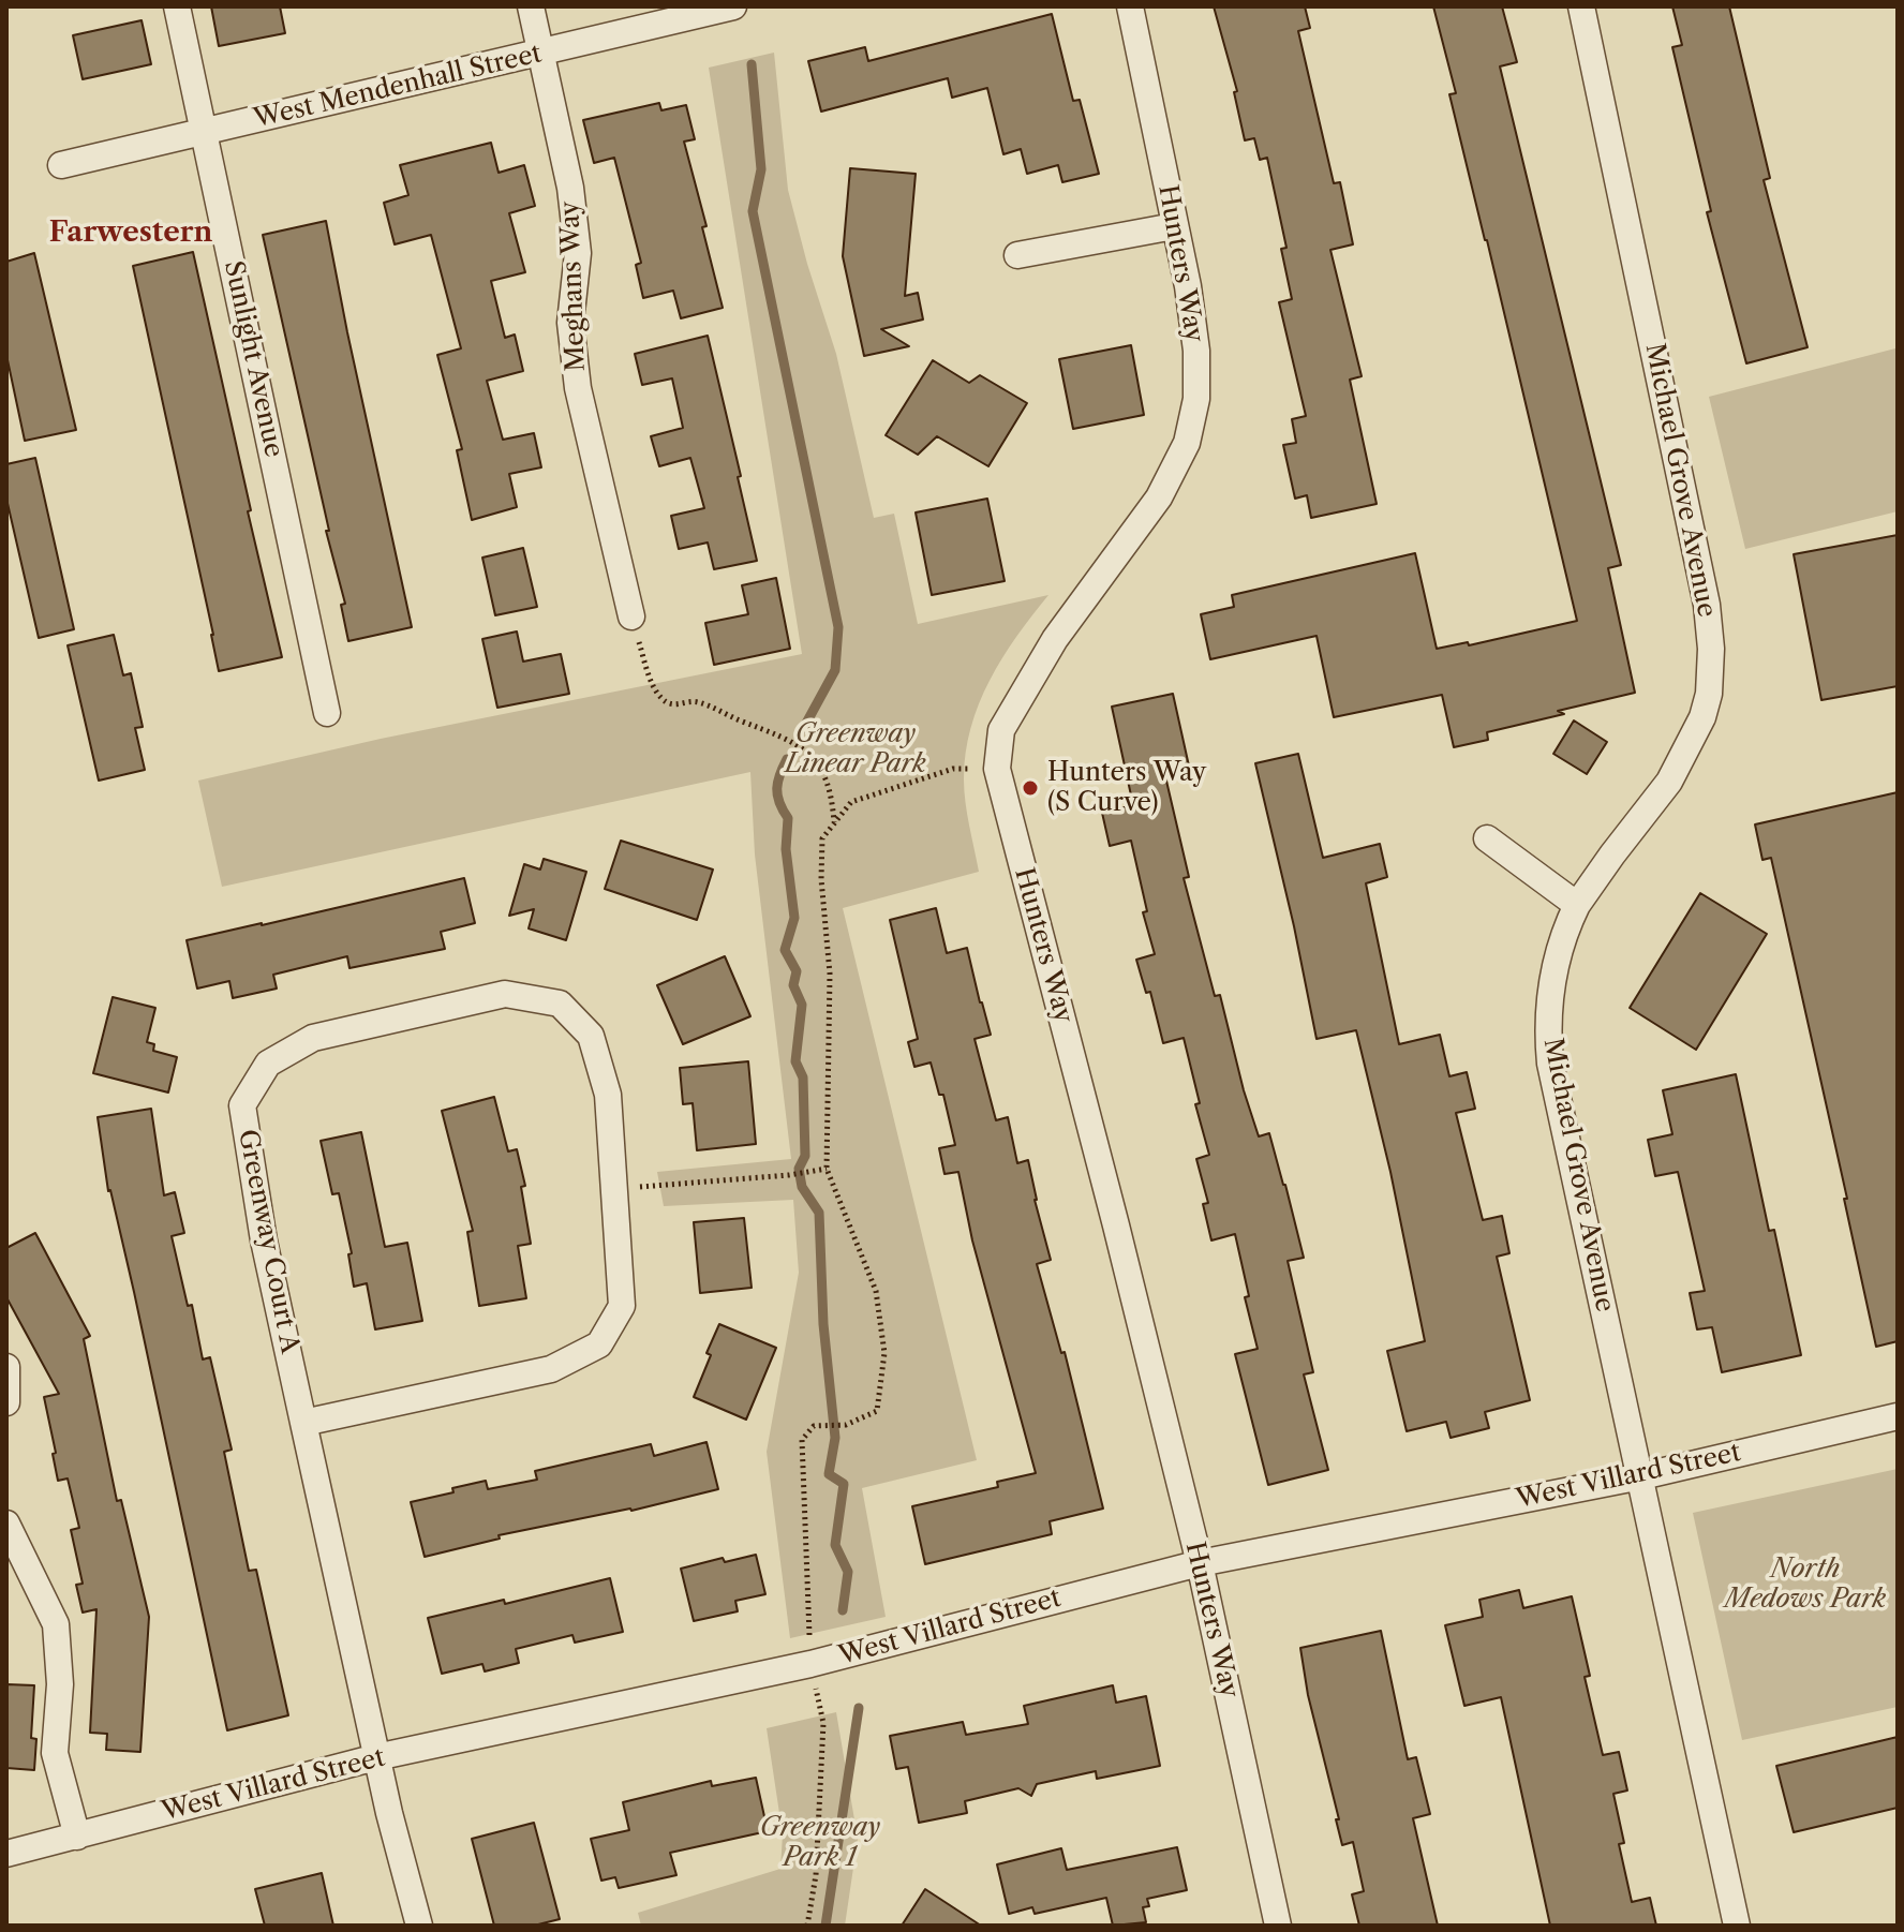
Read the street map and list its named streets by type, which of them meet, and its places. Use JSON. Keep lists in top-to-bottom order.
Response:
{
  "streets": {
    "street": [
      "West Mendenhall Street",
      "Hunters Way",
      "Meghans Way",
      "Sunlight Avenue",
      "Michael Grove Avenue",
      "Greenway Court A",
      "West Villard Street"
    ]
  },
  "crossings": [
    ["West Mendenhall Street", "Meghans Way"],
    ["West Mendenhall Street", "Sunlight Avenue"],
    ["Hunters Way", "West Villard Street"],
    ["Michael Grove Avenue", "West Villard Street"],
    ["Greenway Court A", "West Villard Street"]
  ],
  "districts": ["Farwestern"],
  "parks": ["Greenway Linear Park", "North Medows Park", "Greenway Park 1"],
  "places": ["Hunters Way (S Curve)"]
}
